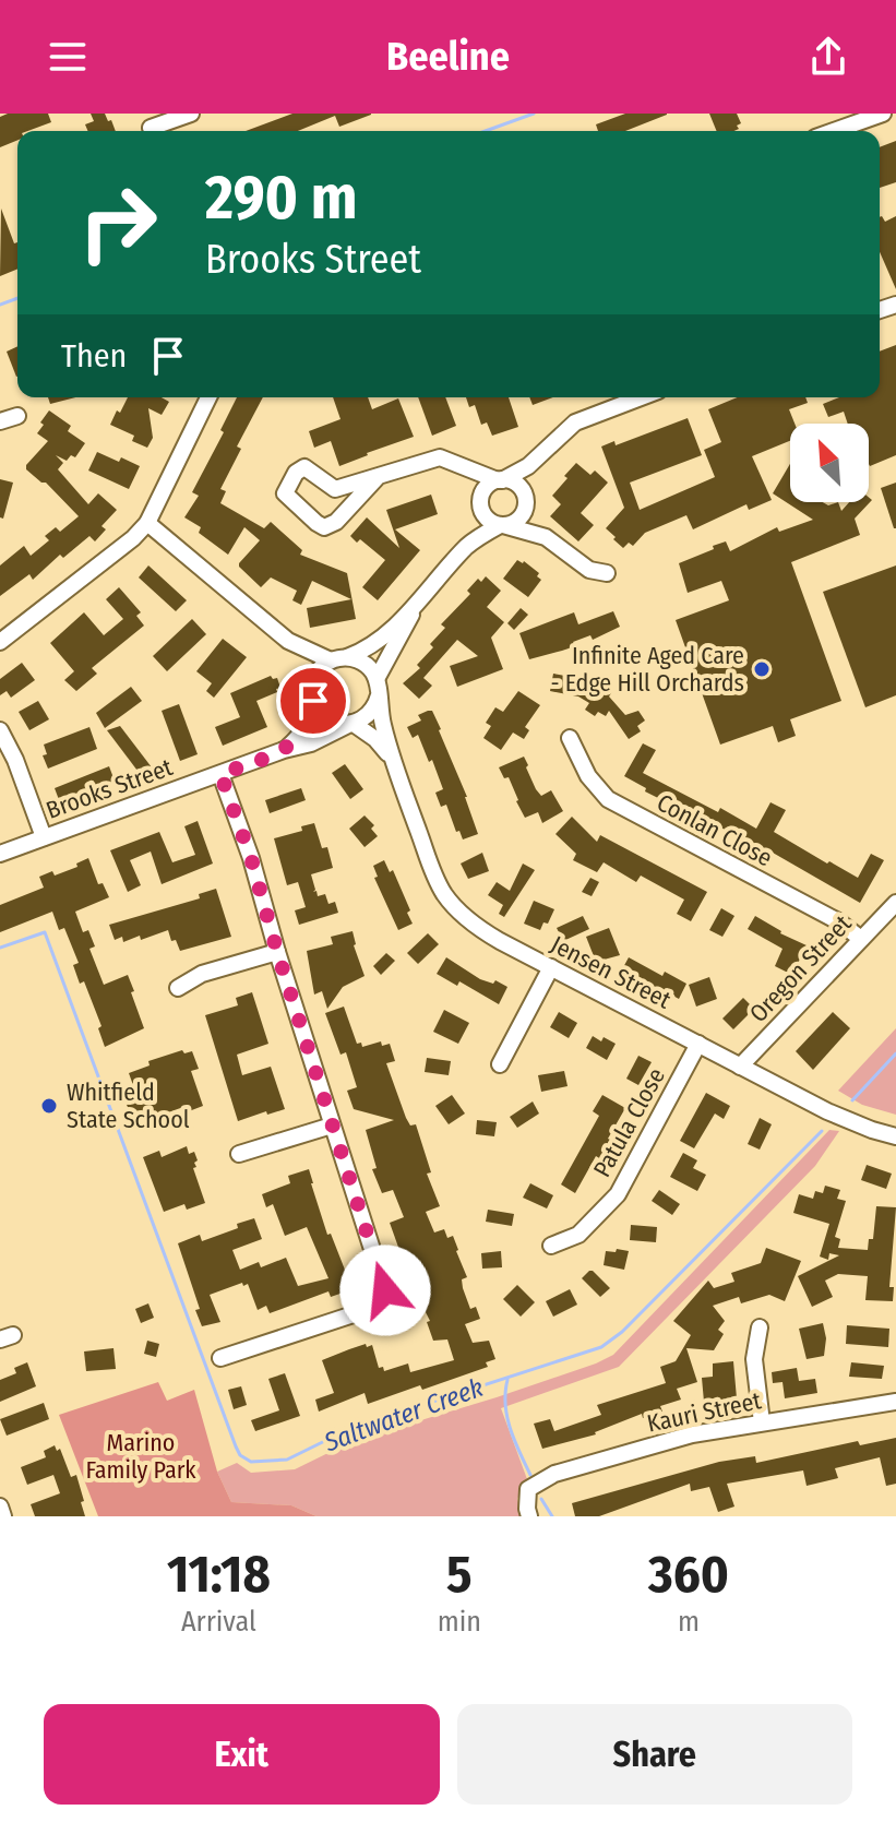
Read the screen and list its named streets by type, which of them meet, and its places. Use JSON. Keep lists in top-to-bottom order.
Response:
{
  "streets": {
    "street": [
      "Brooks Street",
      "Conlan Close",
      "Oregon Street",
      "Jensen Street",
      "Patula Close",
      "Kauri Street"
    ]
  },
  "crossings": [
    ["Brooks Street", "Jensen Street"],
    ["Conlan Close", "Oregon Street"],
    ["Oregon Street", "Jensen Street"],
    ["Jensen Street", "Patula Close"]
  ],
  "water": ["Saltwater Creek"],
  "parks": ["Marino Family Park"],
  "places": ["Infinite Aged Care - Edge Hill Orchards", "Whitfield State School"],
  "north": "top left",
  "page": {
    "header": "Beeline",
    "turn": ["290 m", "Brooks Street"],
    "then": "Then",
    "eta": [
      "11:18",
      "Arrival",
      "5",
      "min",
      "360",
      "m"
    ],
    "buttons": ["Exit", "Share"]
  }
}
